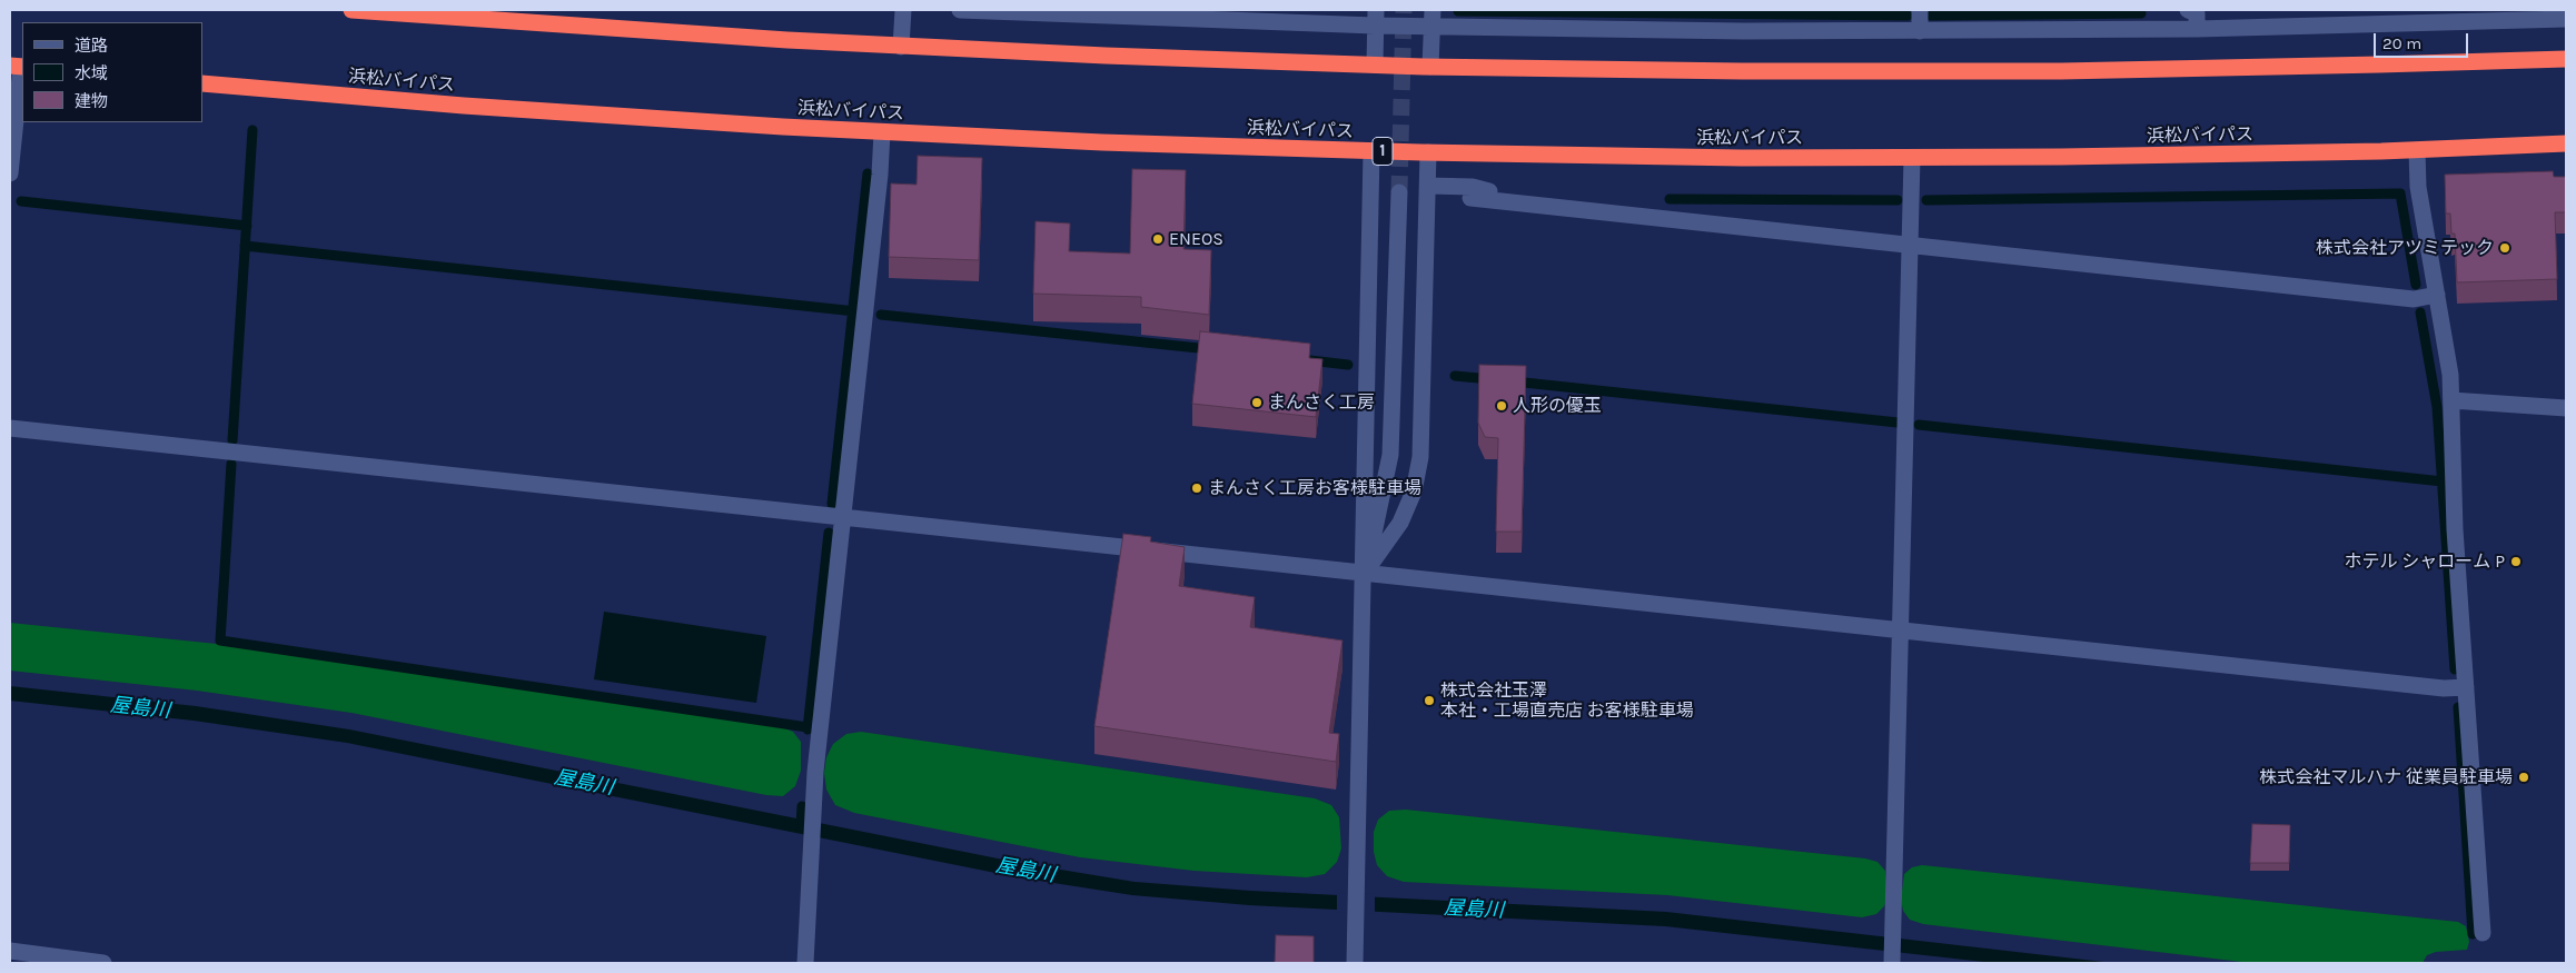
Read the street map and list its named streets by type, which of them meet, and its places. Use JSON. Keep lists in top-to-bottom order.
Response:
{
  "streets": {
    "highway": ["浜松バイパス", "1"]
  },
  "water": ["屋島川"],
  "places": [
    "ENEOS",
    "株式会社アツミテック",
    "まんさく工房",
    "人形の優玉",
    "まんさく工房お客様駐車場",
    "ホテル シャローム P",
    "株式会社玉澤 本社・工場直売店 お客様駐車場",
    "株式会社マルハナ 従業員駐車場"
  ],
  "legend": ["道路", "水域", "建物"],
  "scale_bar": "20 m"
}
